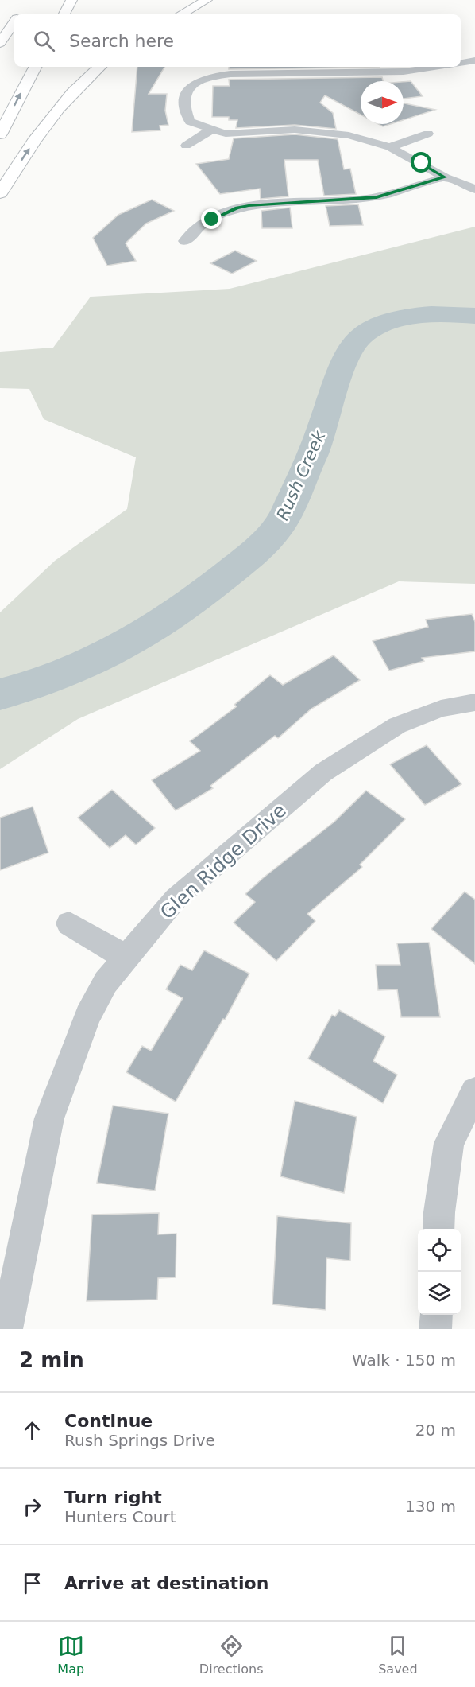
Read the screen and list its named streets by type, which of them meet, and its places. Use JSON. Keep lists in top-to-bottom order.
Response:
{
  "streets": {
    "street": ["Glen Ridge Drive"]
  },
  "water": ["Rush Creek"],
  "north": "right",
  "page": {
    "search": "Search here",
    "heading": ["2 min", "Walk · 150 m"],
    "list": [
      ["Continue", "Rush Springs Drive", "20 m"],
      ["Turn right", "Hunters Court", "130 m"],
      "Arrive at destination"
    ],
    "nav": ["Map", "Directions", "Saved"]
  }
}
